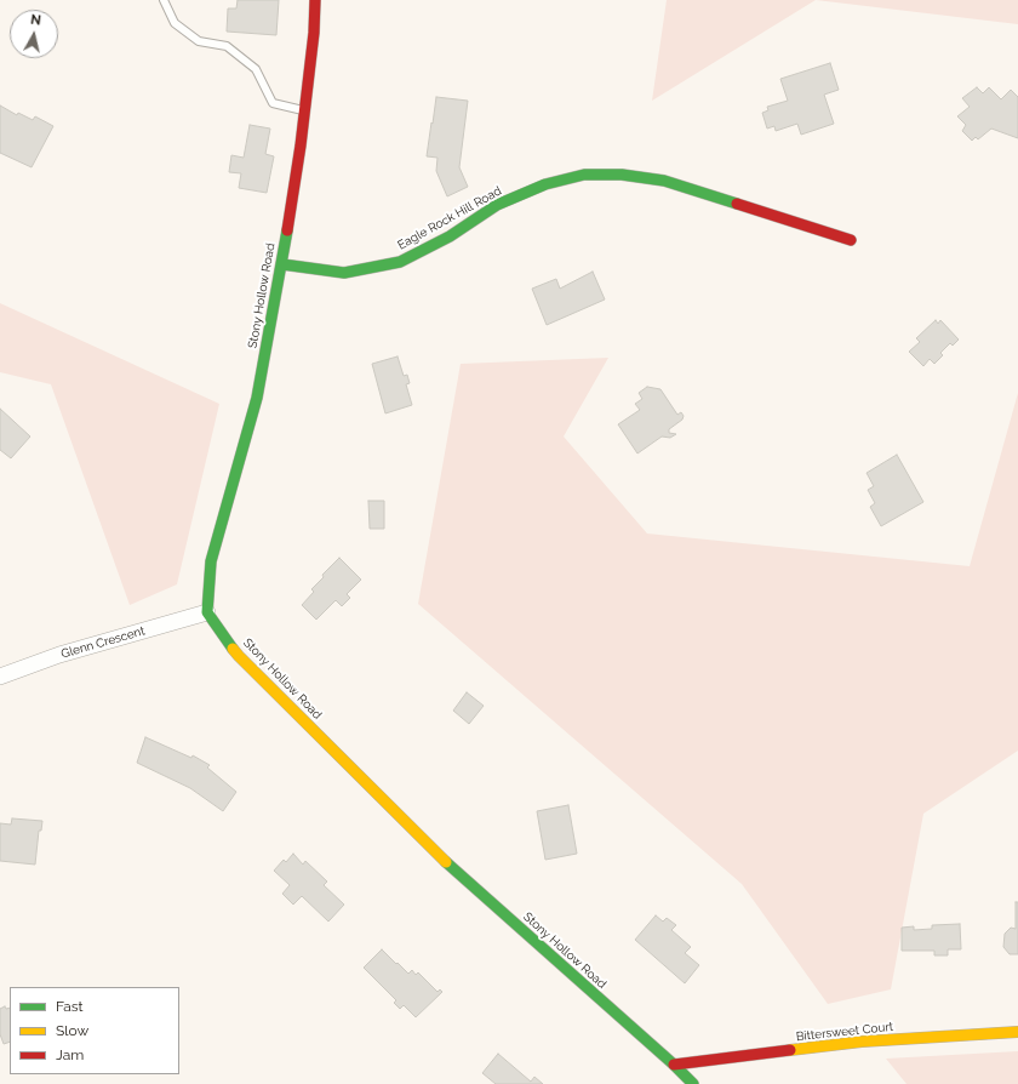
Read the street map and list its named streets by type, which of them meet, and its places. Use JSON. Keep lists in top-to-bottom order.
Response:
{
  "streets": {
    "street": [
      "Eagle Rock Hill Road",
      "Stony Hollow Road",
      "Glenn Crescent",
      "Bittersweet Court"
    ]
  },
  "crossings": [
    ["Eagle Rock Hill Road", "Stony Hollow Road"],
    ["Stony Hollow Road", "Glenn Crescent"],
    ["Stony Hollow Road", "Bittersweet Court"]
  ],
  "legend": ["Fast", "Slow", "Jam"],
  "north": "top"
}
